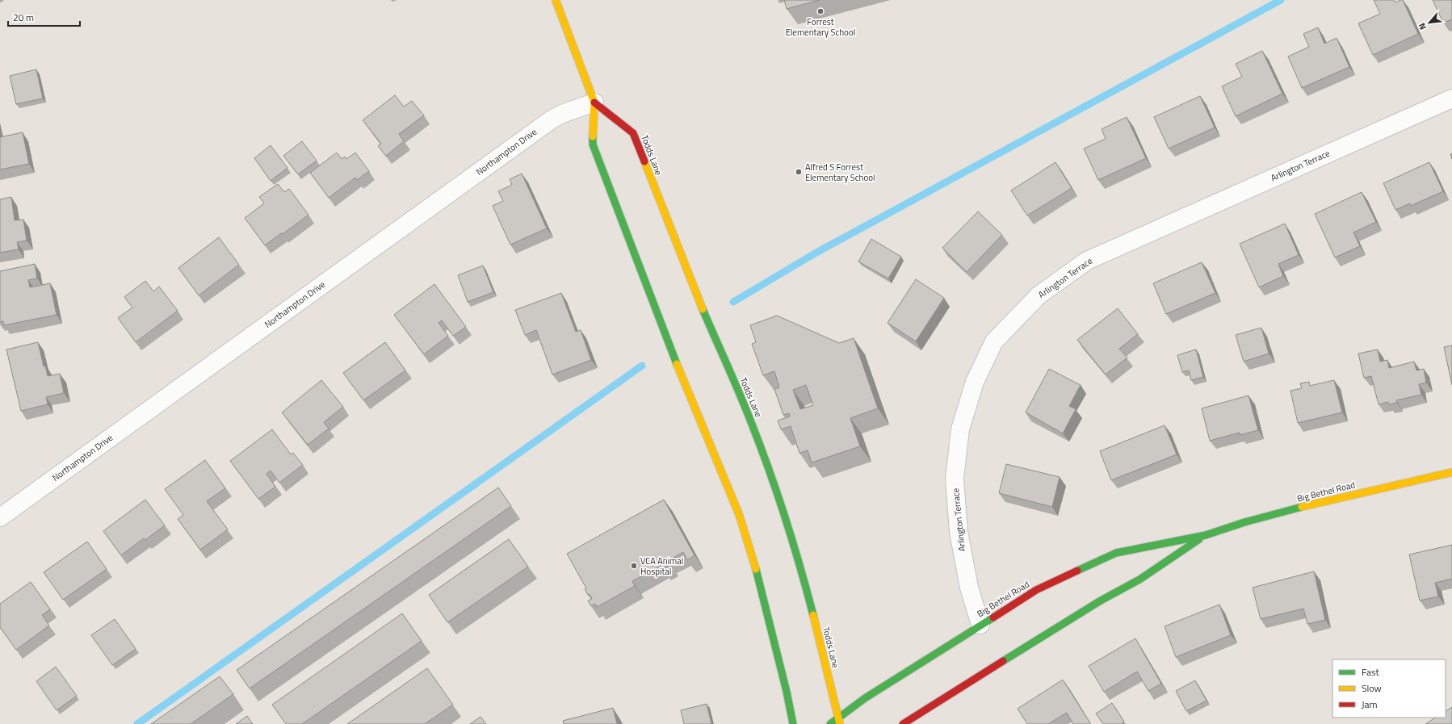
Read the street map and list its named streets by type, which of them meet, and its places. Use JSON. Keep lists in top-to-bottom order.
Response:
{
  "streets": {
    "main road": ["Todds Lane", "Big Bethel Road"],
    "street": ["Northampton Drive", "Arlington Terrace"]
  },
  "crossings": [
    ["Northampton Drive", "Todds Lane"],
    ["Todds Lane", "Big Bethel Road"],
    ["Arlington Terrace", "Big Bethel Road"]
  ],
  "places": ["Forrest Elementary School", "Alfred S Forrest Elementary School", "VCA Animal Hospital"],
  "legend": ["Fast", "Slow", "Jam"],
  "scale_bar": "20 m",
  "north": "bottom left"
}
